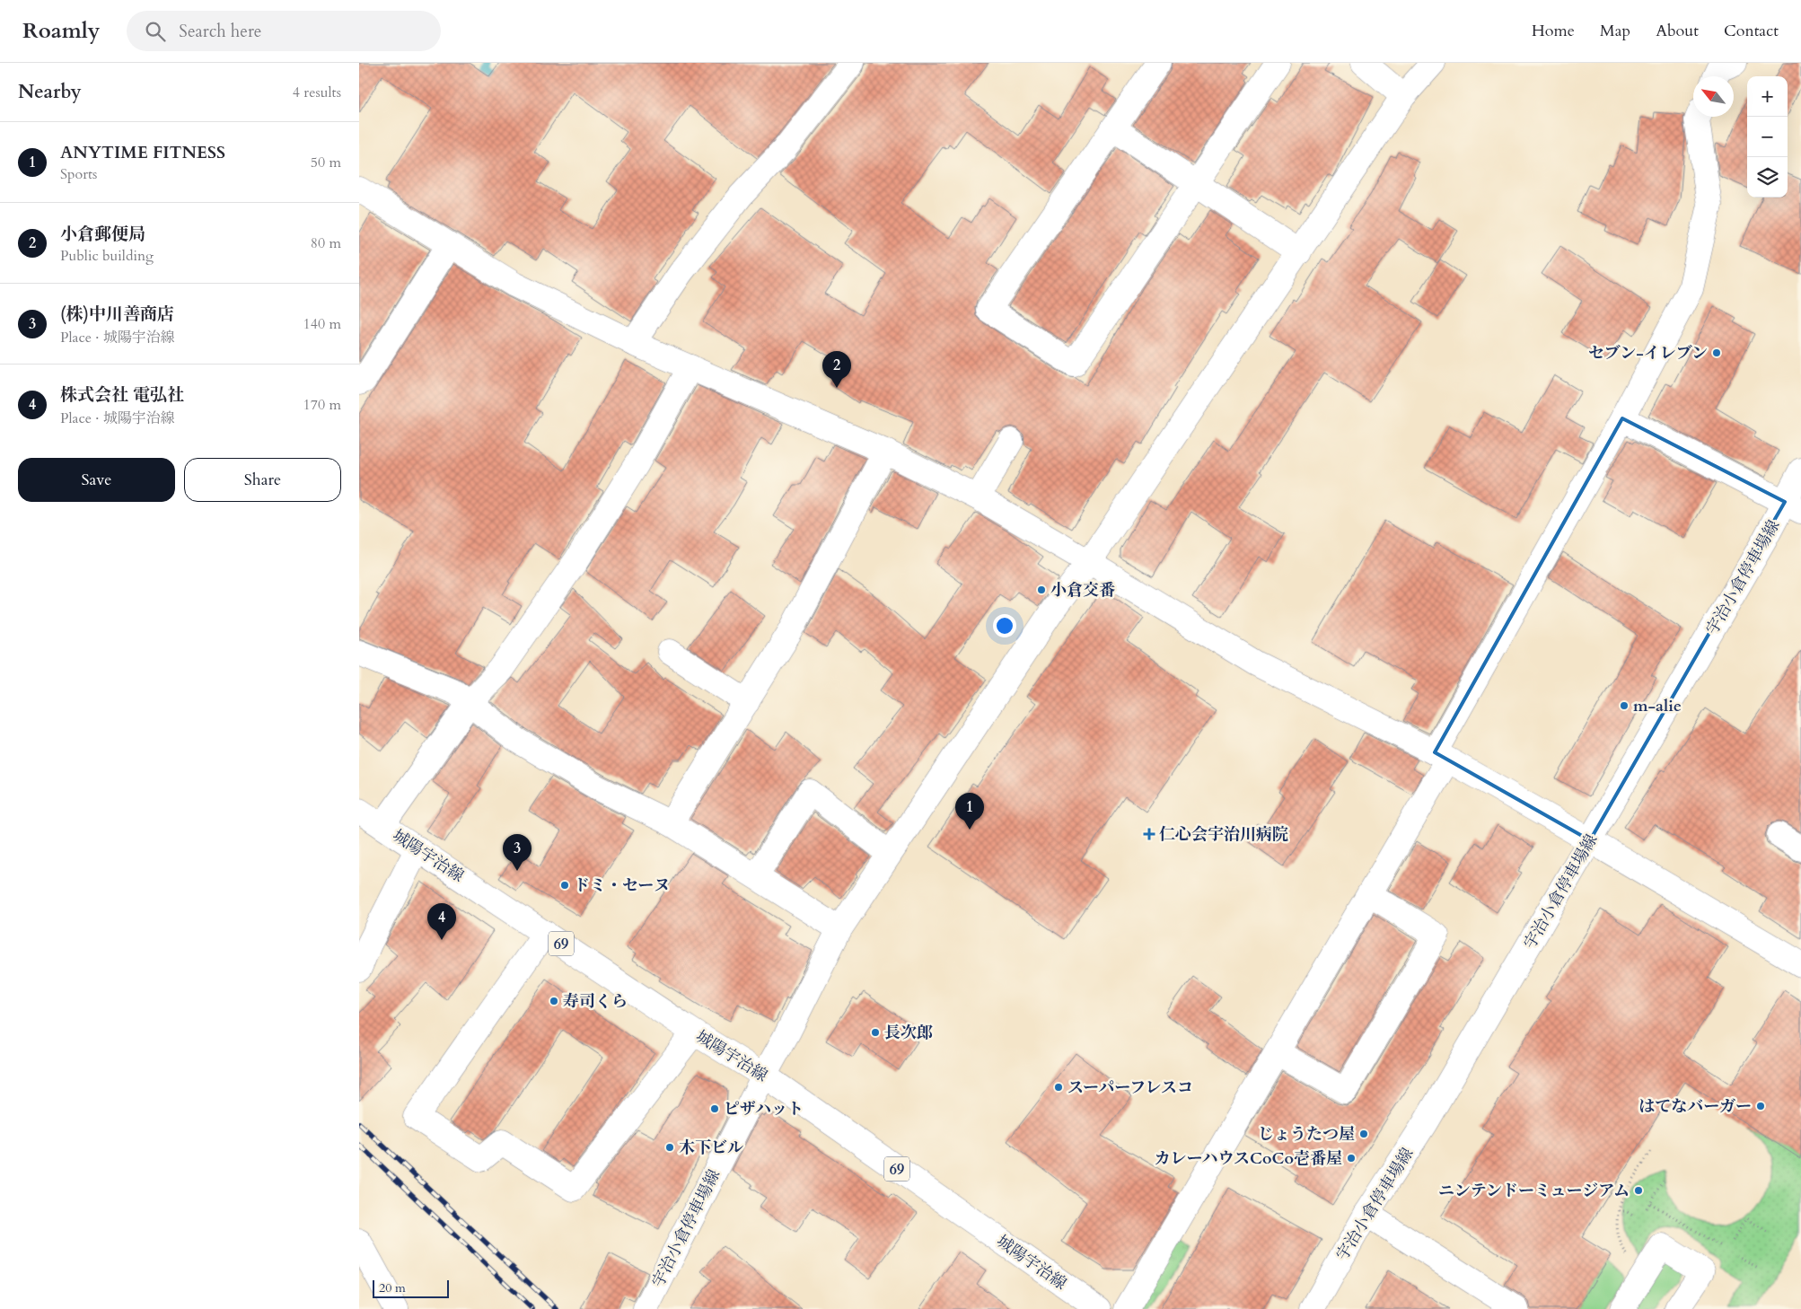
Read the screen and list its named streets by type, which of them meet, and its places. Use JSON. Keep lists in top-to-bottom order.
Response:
{
  "streets": {
    "street": ["宇治小倉停車場線", "城陽宇治線", "69"]
  },
  "crossings": [
    ["宇治小倉停車場線", "城陽宇治線"]
  ],
  "places": {
    "other": [
      "セブン-イレブン",
      "小倉交番",
      "m-alie",
      "ドミ・セーヌ",
      "寿司くら",
      "長次郎",
      "スーパーフレスコ",
      "はてなバーガー",
      "ピザハット",
      "じょうたつ屋",
      "木下ビル",
      "カレーハウスCoCo壱番屋",
      "ニンテンドーミュージアム"
    ],
    "health": ["仁心会宇治川病院"]
  },
  "scale_bar": "20 m",
  "north": "top left",
  "page": {
    "header": "Roamly",
    "search": "Search here",
    "nav": [
      "Home",
      "Map",
      "About",
      "Contact"
    ],
    "heading": ["Nearby", "4 results"],
    "map_buttons": ["+", "−"],
    "list": [
      {
        "mark": "1",
        "name": "ANYTIME FITNESS",
        "note": "Sports",
        "value": "50 m"
      },
      {
        "mark": "2",
        "name": "小倉郵便局",
        "note": "Public building",
        "value": "80 m"
      },
      {
        "mark": "3",
        "name": "(株)中川善商店",
        "note": "Place · 城陽宇治線",
        "value": "140 m"
      },
      {
        "mark": "4",
        "name": "株式会社 電弘社",
        "note": "Place · 城陽宇治線",
        "value": "170 m"
      }
    ],
    "pins": [
      "2",
      "1",
      "3",
      "4"
    ],
    "buttons": ["Save", "Share"],
    "scale": "20 m"
  }
}
